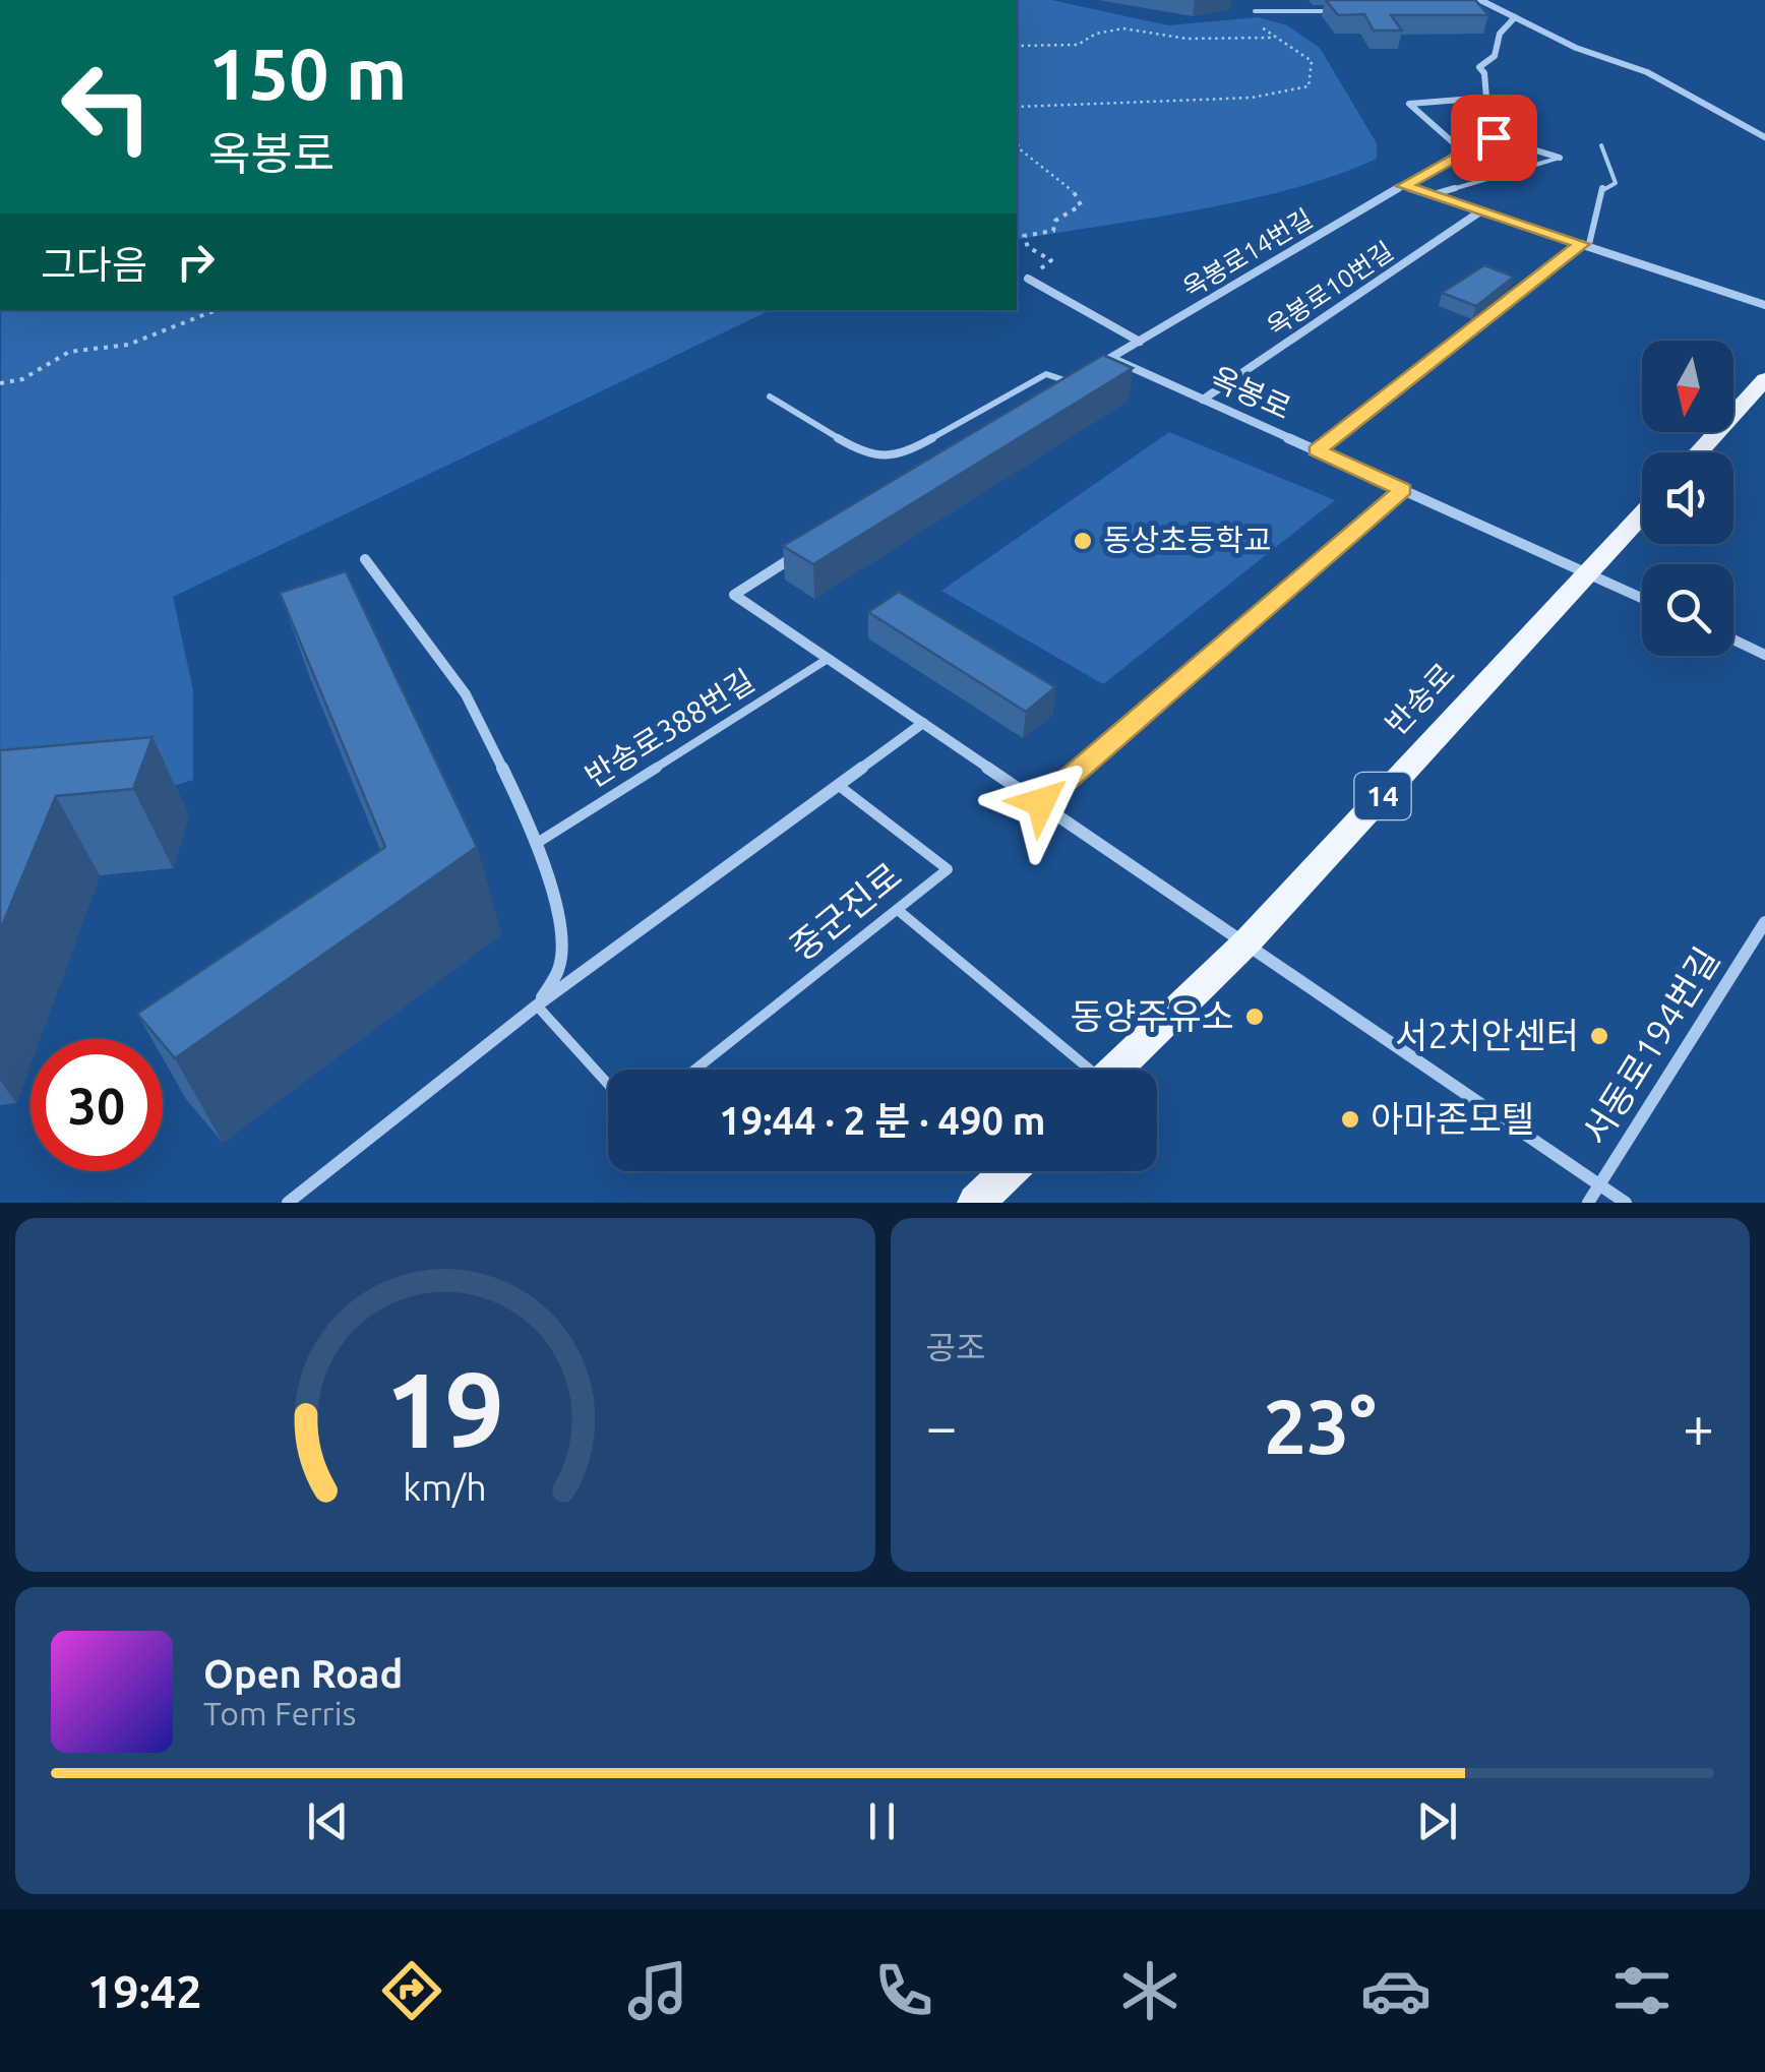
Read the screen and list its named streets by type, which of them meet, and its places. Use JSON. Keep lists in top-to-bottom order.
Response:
{
  "streets": {
    "main road": ["반송로", "14"],
    "street": [
      "옥봉로14번길",
      "옥봉로10번길",
      "옥봉로",
      "서동로194번길"
    ],
    "lane": ["반송로388번길", "중군진로"]
  },
  "crossings": [
    ["옥봉로14번길", "옥봉로"],
    ["옥봉로10번길", "옥봉로"],
    ["옥봉로", "반송로"],
    ["반송로", "중군진로"]
  ],
  "places": [
    "동상초등학교",
    "동양주유소",
    "서2치안센터",
    "아마존모텔"
  ],
  "north": "bottom",
  "page": {
    "turn": ["150 m", "옥봉로"],
    "then": "그다음",
    "limit": "30",
    "trip": "19:44 · 2 분 · 490 m",
    "tile": "공조",
    "heat": ["−", "23°", "+"],
    "song": ["Open Road", "Tom Ferris"],
    "tabs": "19:42",
    "gauge": ["19", "km/h"]
  }
}
